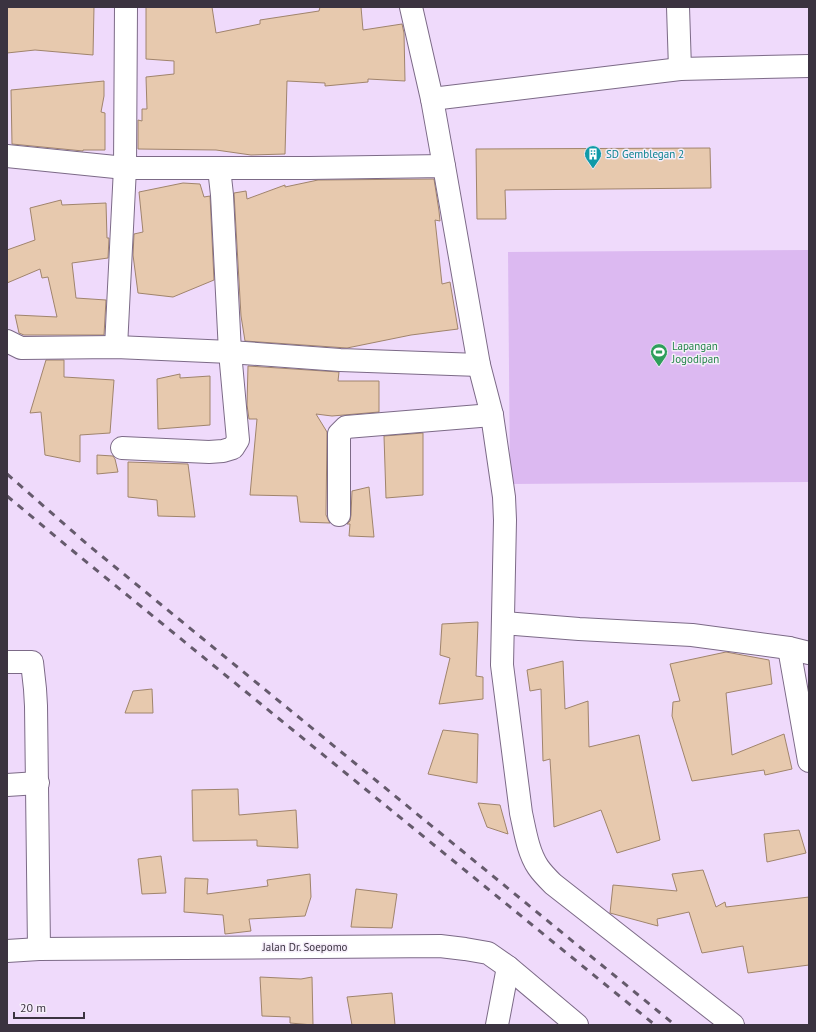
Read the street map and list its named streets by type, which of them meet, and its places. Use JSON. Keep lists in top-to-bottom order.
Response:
{
  "streets": {
    "street": ["Jalan Dr. Soepomo"]
  },
  "places": {
    "building": ["SD Gemblegan 2"],
    "sports": ["Lapangan Jogodipan"]
  },
  "scale_bar": "20 m"
}
